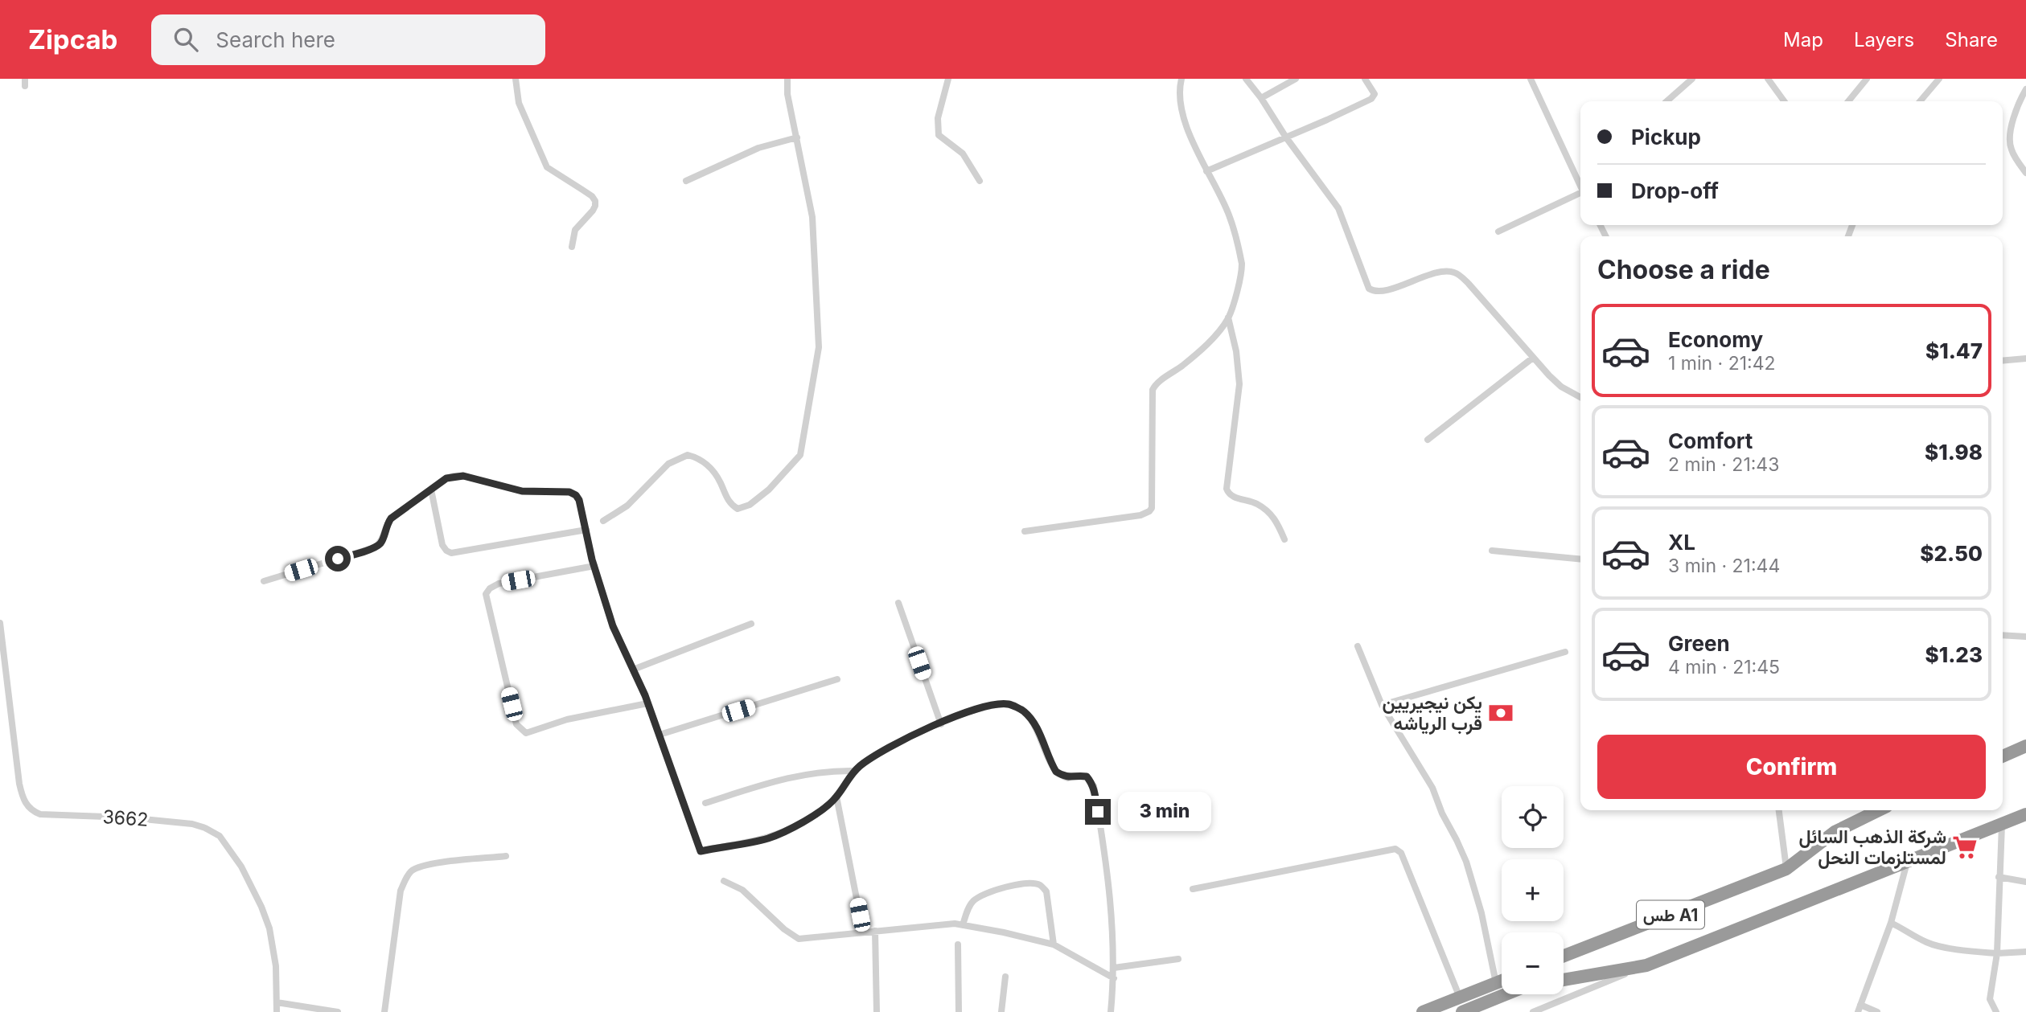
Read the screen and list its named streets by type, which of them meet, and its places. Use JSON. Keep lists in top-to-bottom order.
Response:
{
  "streets": {
    "highway": ["طس A1"],
    "street": ["3662"]
  },
  "places": {
    "bank": ["يكن نيجيريين قرب الرياشه"],
    "supermarket": ["شركة الذهب السائل لمستلزمات النحل"]
  },
  "page": {
    "header": "Zipcab",
    "search": "Search here",
    "nav": ["Map", "Layers", "Share"],
    "banner": ["Pickup", "Drop-off"],
    "heading": "Choose a ride",
    "list": [
      {
        "name": "Economy",
        "note": "1 min · 21:42",
        "value": "$1.47"
      },
      {
        "name": "Comfort",
        "note": "2 min · 21:43",
        "value": "$1.98"
      },
      {
        "name": "XL",
        "note": "3 min · 21:44",
        "value": "$2.50"
      },
      {
        "name": "Green",
        "note": "4 min · 21:45",
        "value": "$1.23"
      }
    ],
    "buttons": "Confirm",
    "map_buttons": ["+", "−"],
    "bubble": "3 min"
  }
}
